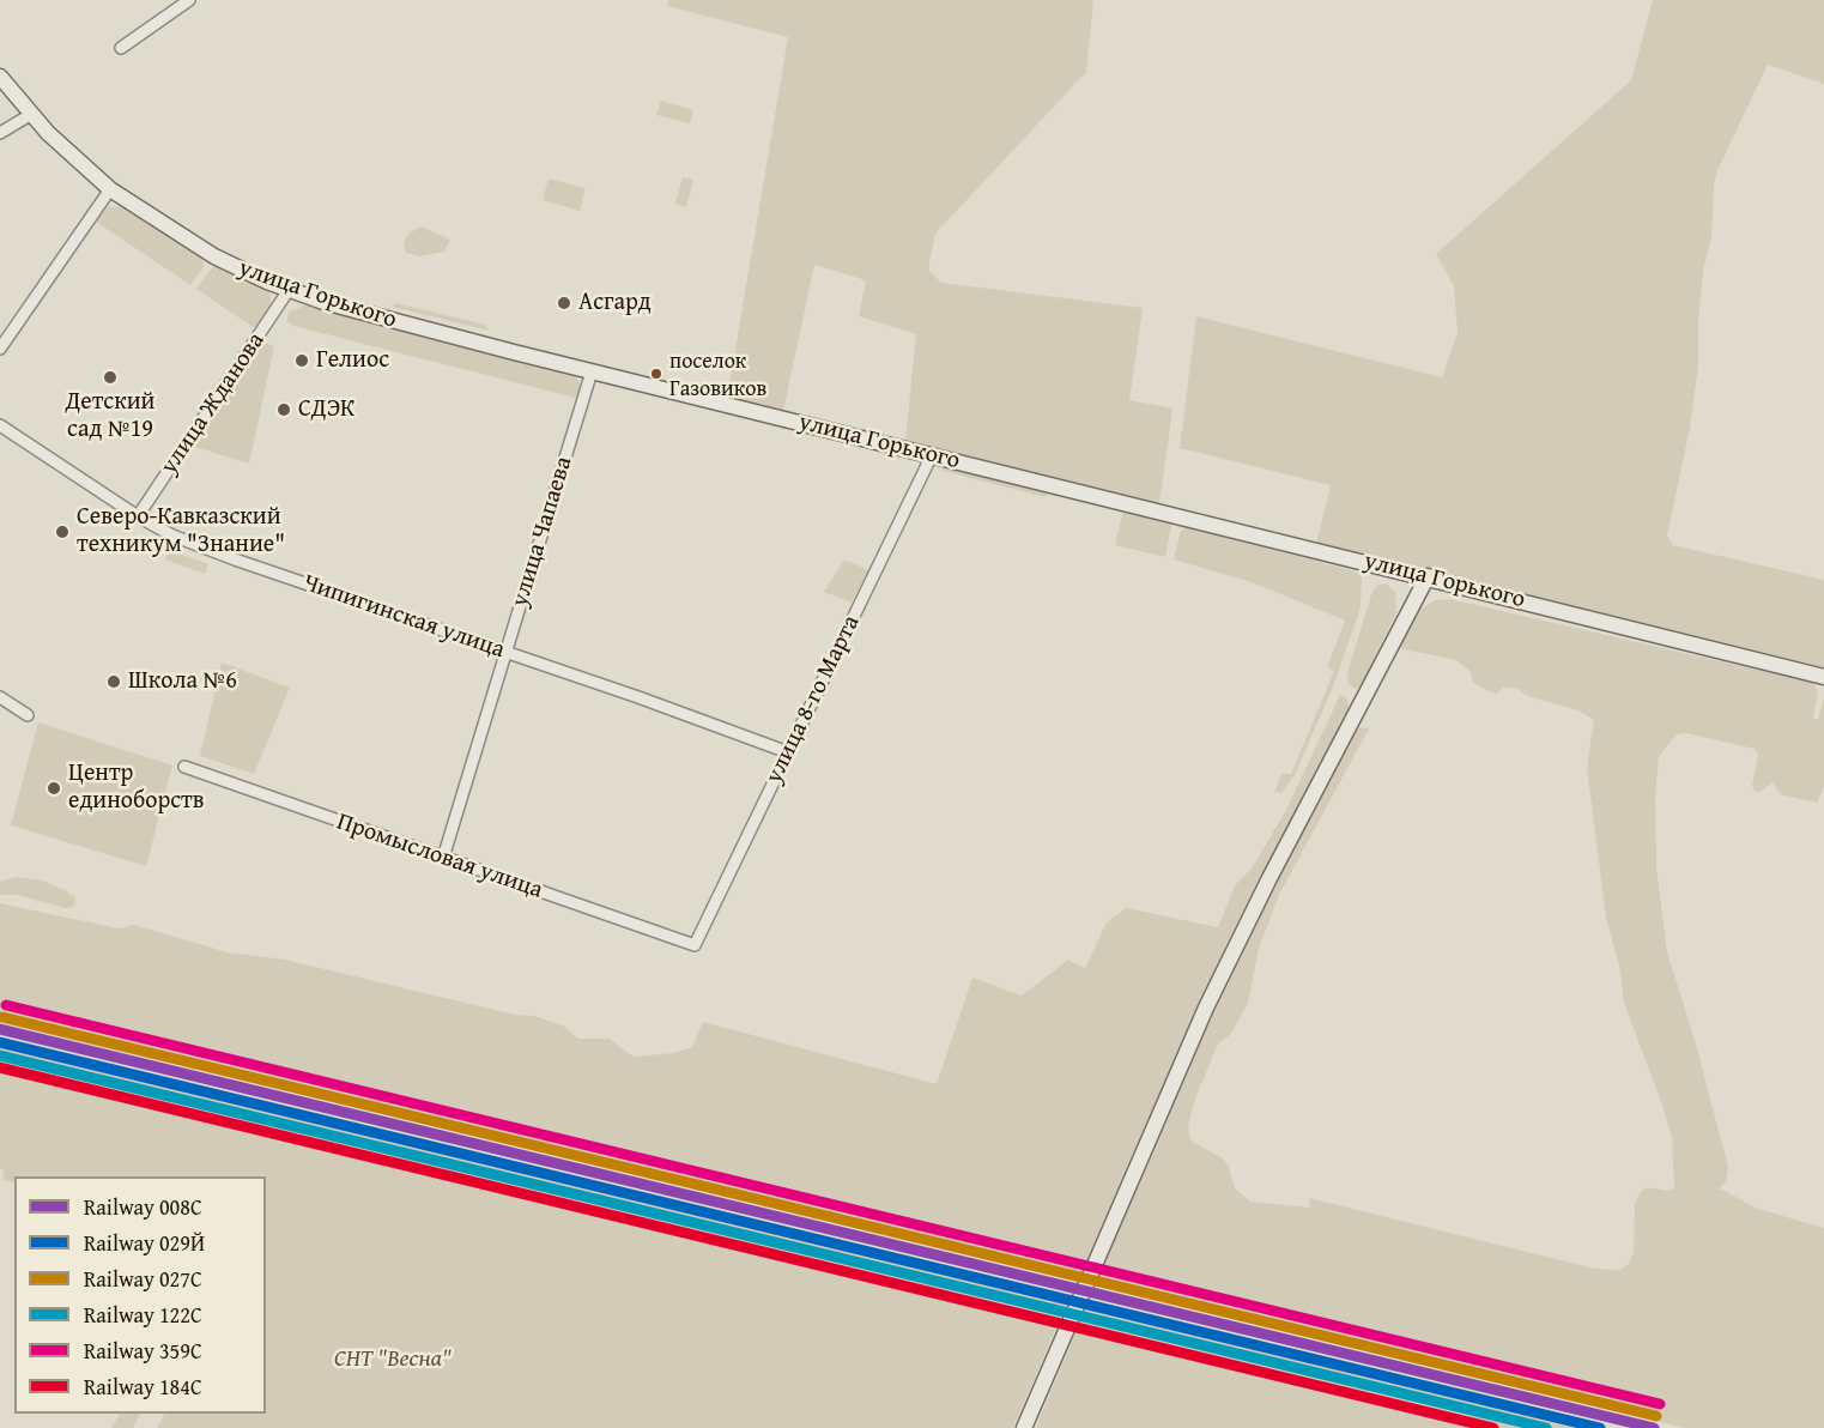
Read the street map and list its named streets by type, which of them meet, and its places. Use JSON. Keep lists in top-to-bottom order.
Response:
{
  "streets": {
    "main road": ["улица Горького"],
    "street": [
      "улица Жданова",
      "улица Чапаева",
      "Чипигинская улица",
      "улица 8-го Марта",
      "Промысловая улица"
    ]
  },
  "crossings": [
    ["улица Горького", "улица Жданова"],
    ["улица Горького", "улица Чапаева"],
    ["улица Горького", "улица 8-го Марта"],
    ["улица Жданова", "Чипигинская улица"],
    ["улица Чапаева", "Чипигинская улица"],
    ["улица Чапаева", "Промысловая улица"],
    ["Чипигинская улица", "улица 8-го Марта"],
    ["улица 8-го Марта", "Промысловая улица"]
  ],
  "parks": ["СНТ \"Весна\""],
  "places": [
    "Асгард",
    "Гелиос",
    "поселок Газовиков",
    "Детский сад №19",
    "СДЭК",
    "Северо-Кавказский техникум \"Знание\"",
    "Школа №6",
    "Центр единоборств"
  ],
  "lines": [
    "rail line 359С",
    "rail line 027С",
    "rail line 008С",
    "rail line 029Й",
    "rail line 122С",
    "rail line 184С"
  ],
  "legend": [
    "Railway 008С",
    "Railway 029Й",
    "Railway 027С",
    "Railway 122С",
    "Railway 359С",
    "Railway 184С"
  ]
}
